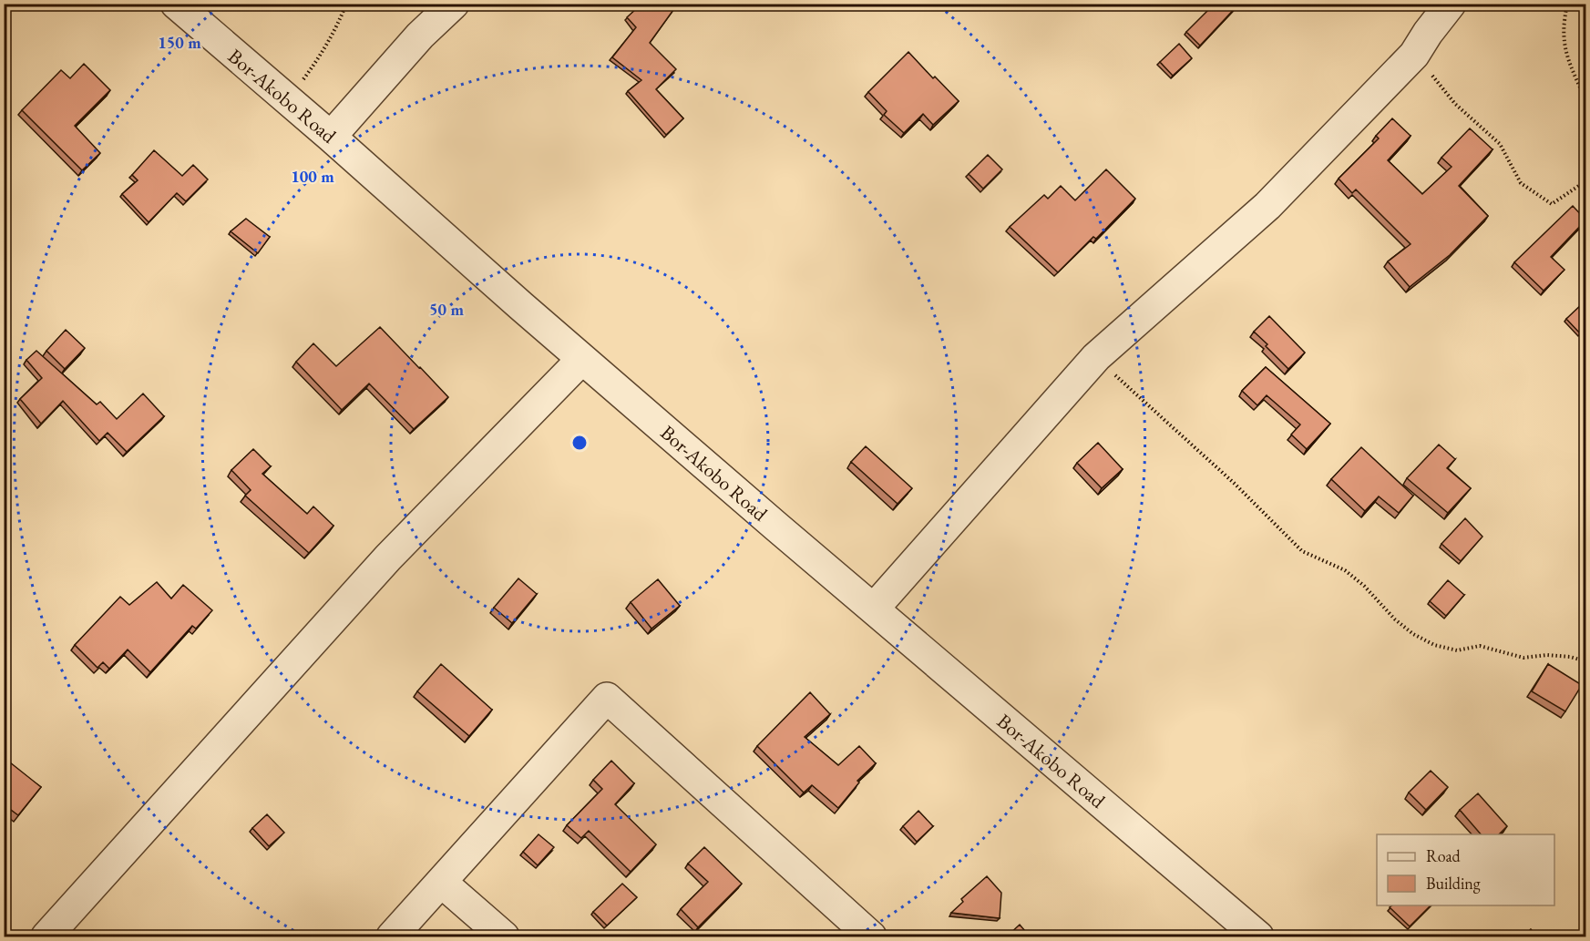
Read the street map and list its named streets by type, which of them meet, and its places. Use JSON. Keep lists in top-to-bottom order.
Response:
{
  "streets": {
    "street": ["Bor-Akobo Road"]
  },
  "legend": ["Road", "Building"],
  "rings": ["150 m", "100 m", "50 m"]
}
